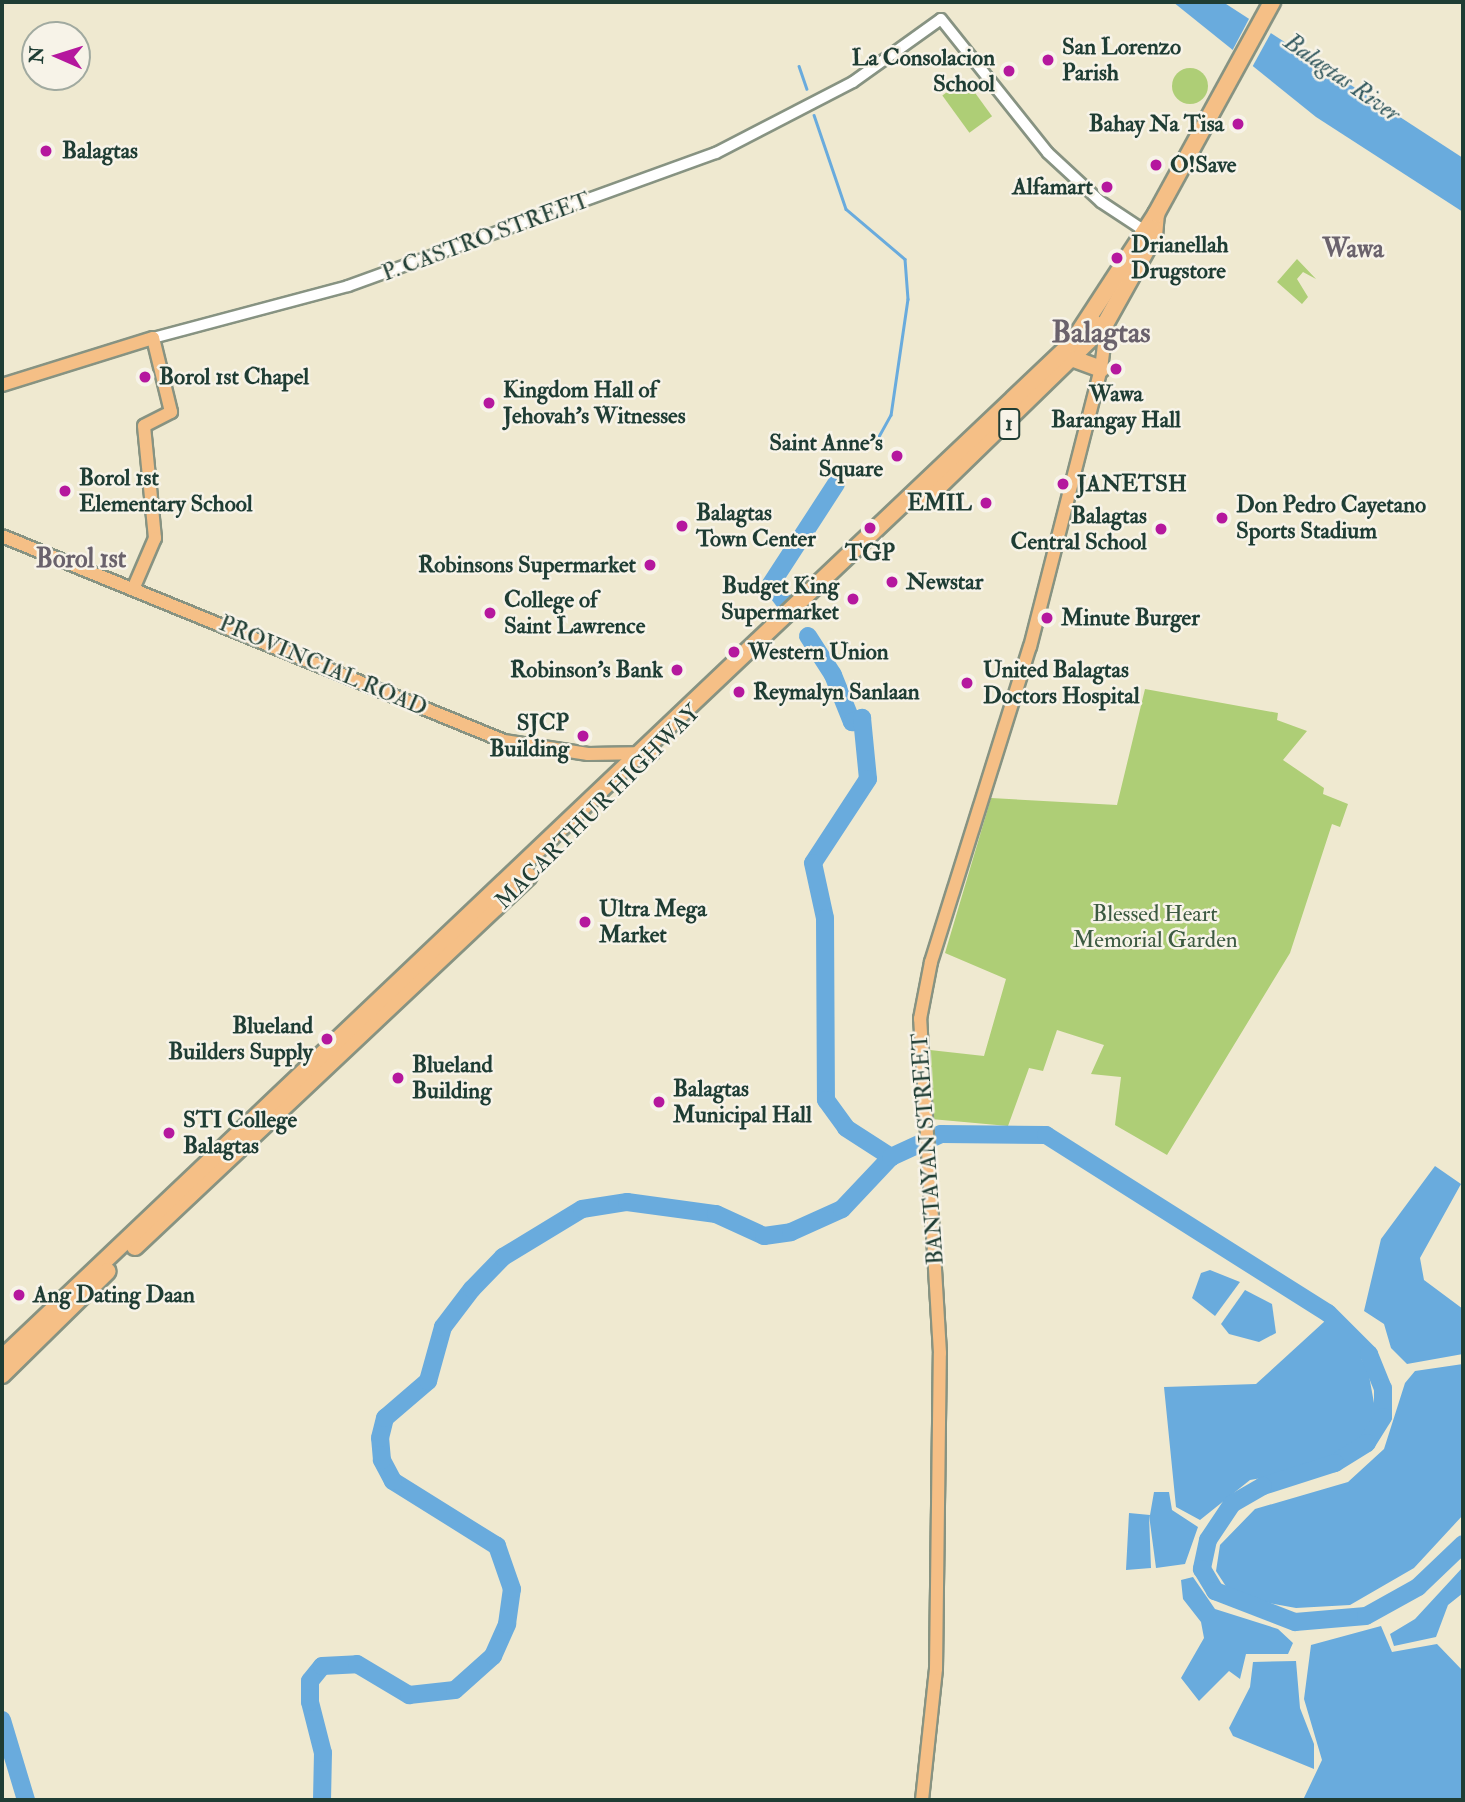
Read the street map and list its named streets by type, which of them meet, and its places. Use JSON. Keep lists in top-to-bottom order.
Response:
{
  "streets": {
    "highway": ["1", "MACARTHUR HIGHWAY"],
    "main road": ["P. CASTRO STREET", "PROVINCIAL ROAD", "BANTAYAN STREET"]
  },
  "crossings": [
    ["P. CASTRO STREET", "MACARTHUR HIGHWAY"],
    ["PROVINCIAL ROAD", "MACARTHUR HIGHWAY"],
    ["MACARTHUR HIGHWAY", "BANTAYAN STREET"]
  ],
  "districts": ["Wawa", "Balagtas", "Borol 1st"],
  "water": ["Balagtas River"],
  "parks": ["Blessed Heart Memorial Garden"],
  "places": [
    "San Lorenzo Parish",
    "La Consolacion School",
    "Bahay Na Tisa",
    "Balagtas",
    "O!Save",
    "Alfamart",
    "Drianellah Drugstore",
    "Wawa Barangay Hall",
    "Borol 1st Chapel",
    "Kingdom Hall of Jehovah's Witnesses",
    "Saint Anne’s Square",
    "JANETSH",
    "Borol 1st Elementary School",
    "EMIL",
    "Don Pedro Cayetano Sports Stadium",
    "Balagtas Town Center",
    "TGP",
    "Balagtas Central School",
    "Robinsons Supermarket",
    "Newstar",
    "Budget King Supermarket",
    "College of Saint Lawrence",
    "Minute Burger",
    "Western Union",
    "Robinson’s Bank",
    "United Balagtas Doctors Hospital",
    "Reymalyn Sanlaan",
    "SJCP Building",
    "Ultra Mega Market",
    "Blueland Builders Supply",
    "Blueland Building",
    "Balagtas Municipal Hall",
    "STI College Balagtas",
    "Ang Dating Daan"
  ],
  "north": "left"
}
